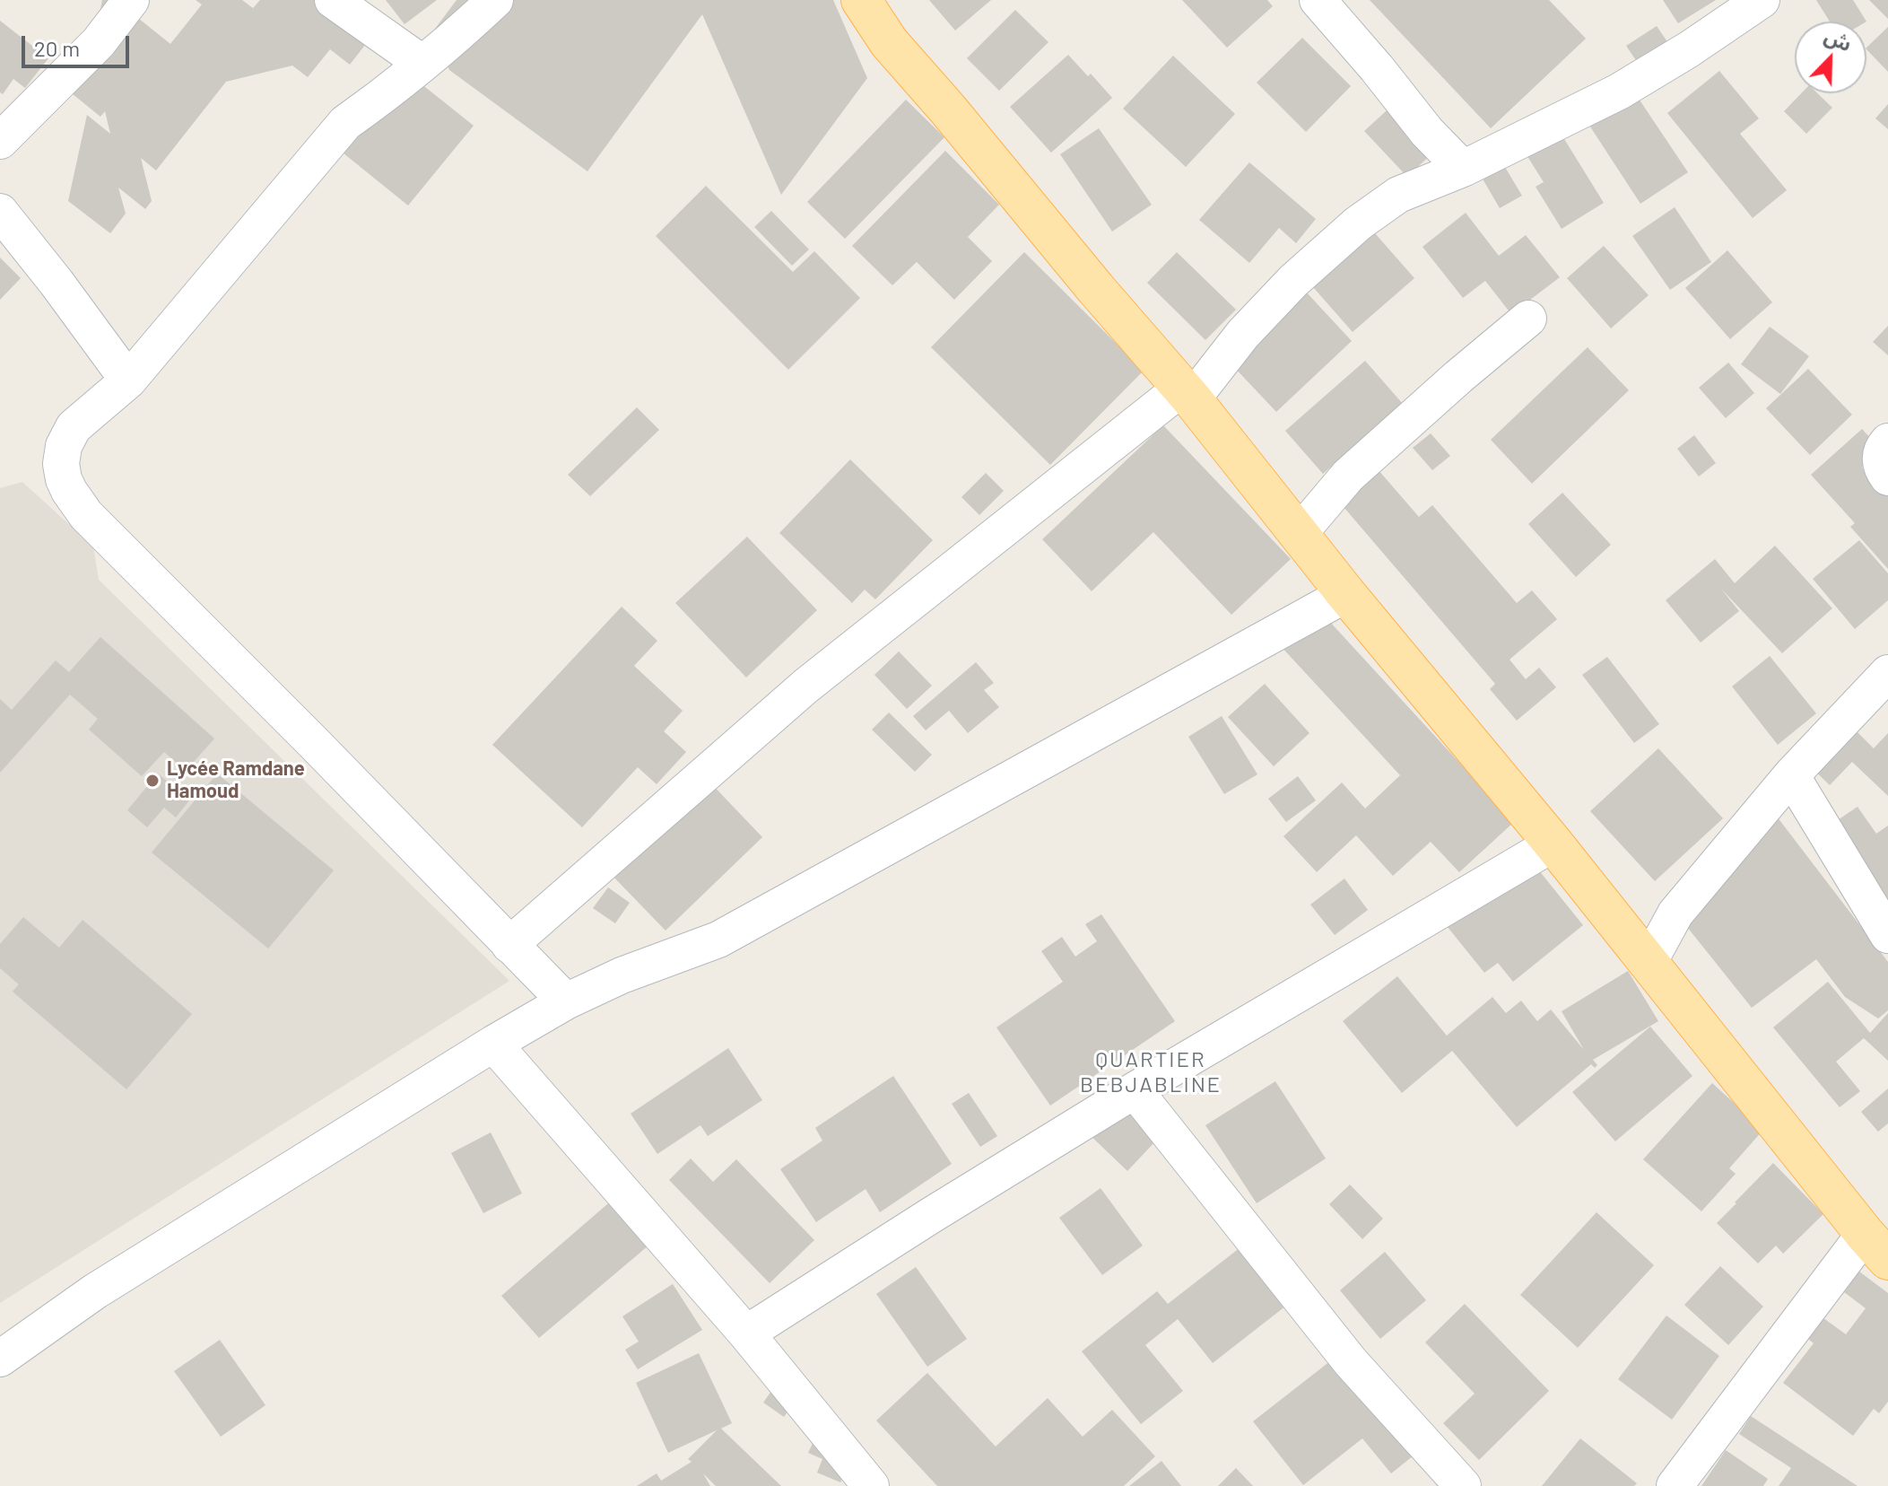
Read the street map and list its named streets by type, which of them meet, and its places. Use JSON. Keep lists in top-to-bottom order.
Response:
{
  "districts": ["QUARTIER BEBJABLINE"],
  "places": ["Lycée Ramdane Hamoud"],
  "scale_bar": "20 m",
  "north": "top right"
}
